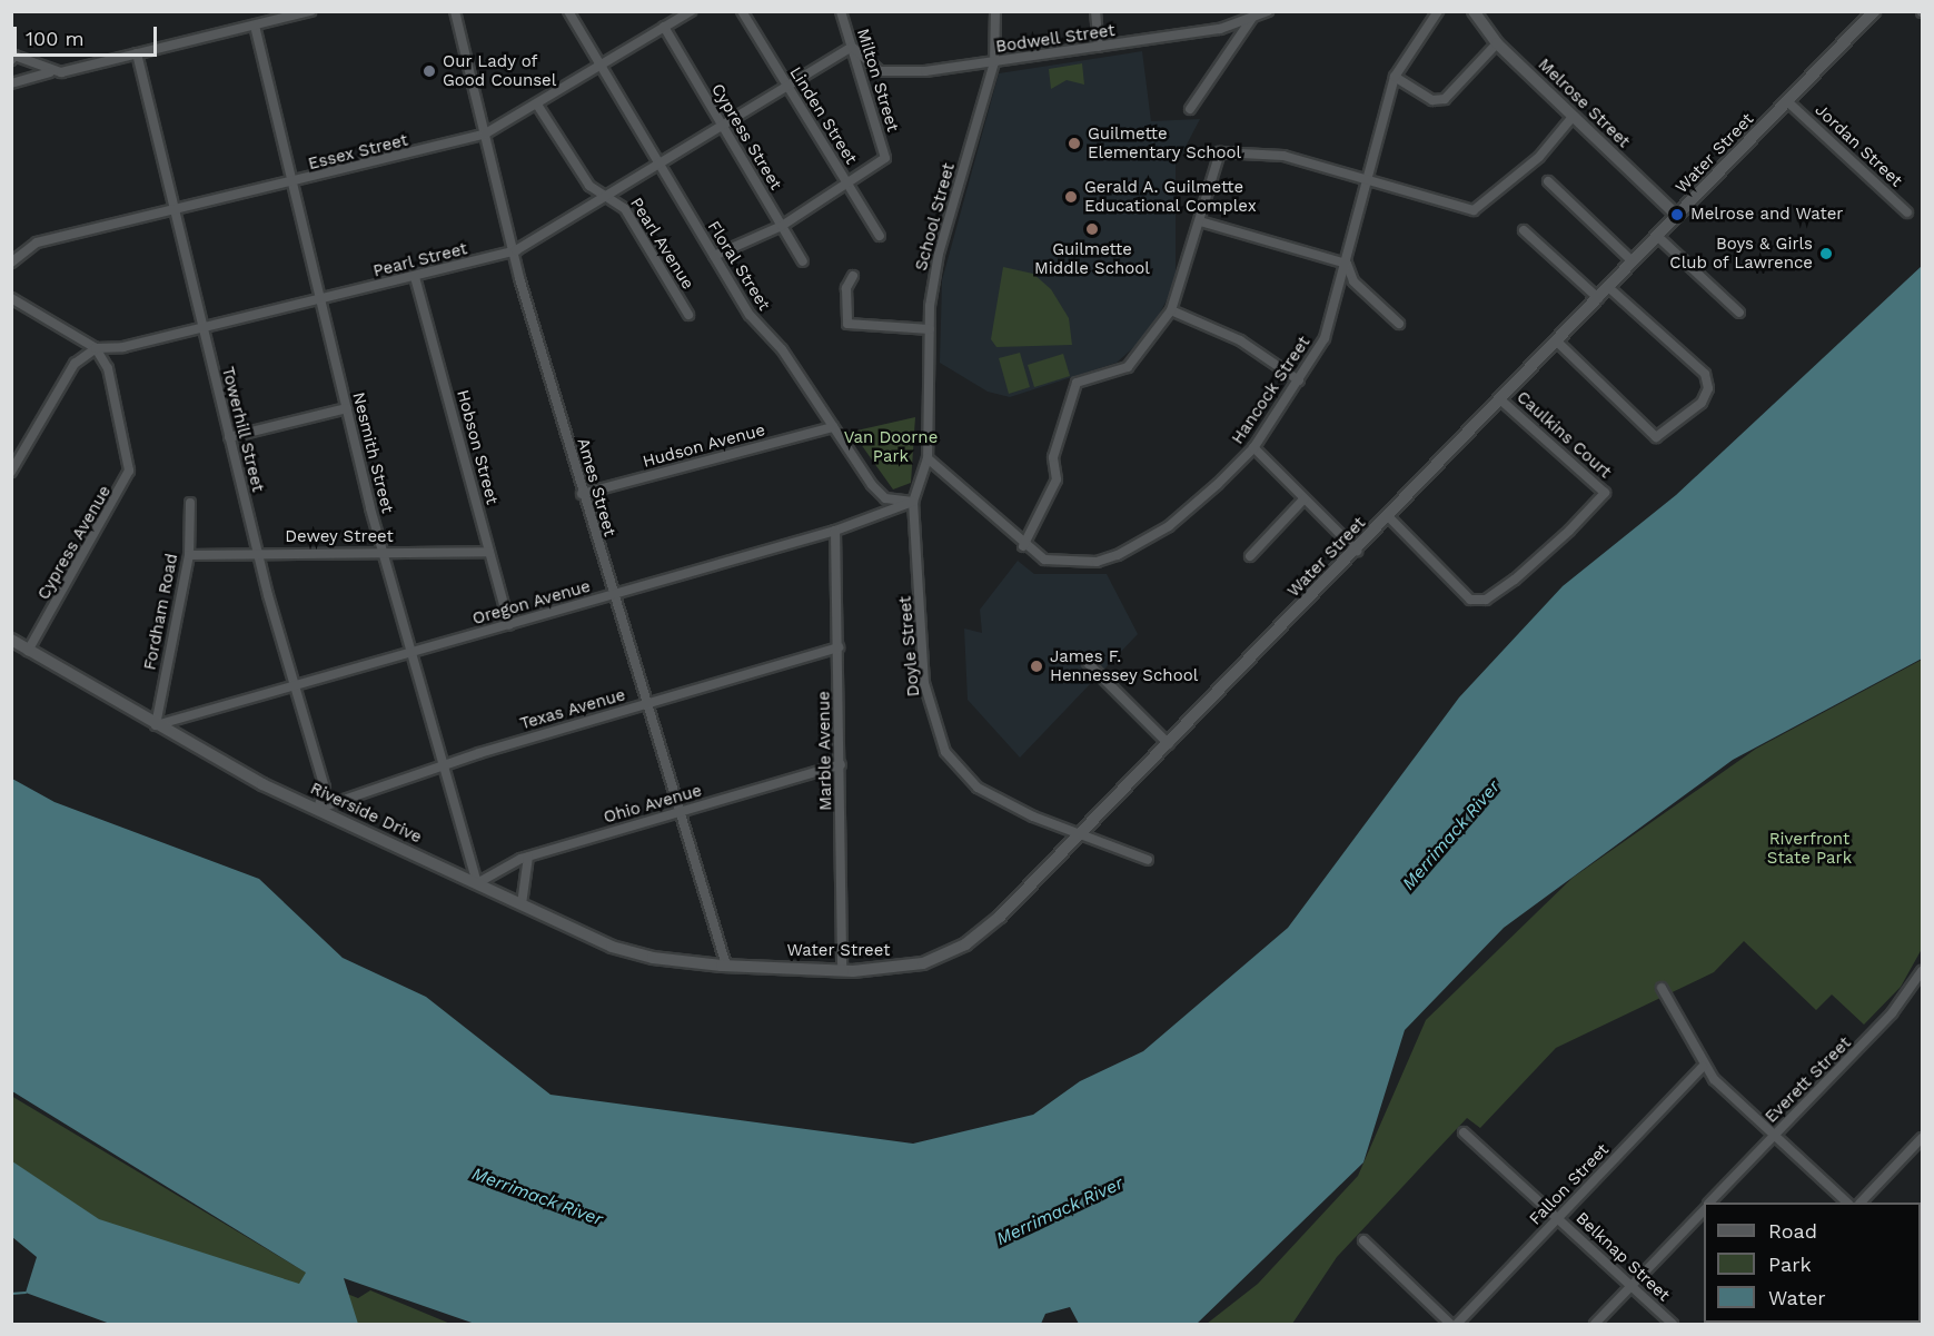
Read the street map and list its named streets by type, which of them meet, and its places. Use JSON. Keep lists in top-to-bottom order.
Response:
{
  "streets": {
    "main road": ["Melrose Street", "Water Street", "Riverside Drive"],
    "street": [
      "Bodwell Street",
      "Milton Street",
      "Linden Street",
      "Cypress Street",
      "Jordan Street",
      "Essex Street",
      "School Street",
      "Pearl Avenue",
      "Pearl Street",
      "Floral Street",
      "Hancock Street",
      "Towerhill Street",
      "Caulkins Court",
      "Hudson Avenue",
      "Hobson Street",
      "Nesmith Street",
      "Ames Street",
      "Dewey Street",
      "Cypress Avenue",
      "Oregon Avenue",
      "Fordham Road",
      "Doyle Street",
      "Texas Avenue",
      "Marble Avenue",
      "Ohio Avenue",
      "Everett Street",
      "Fallon Street",
      "Belknap Street"
    ]
  },
  "crossings": [
    ["Bodwell Street", "Milton Street"],
    ["Bodwell Street", "School Street"],
    ["Bodwell Street", "Pearl Street"],
    ["Milton Street", "Linden Street"],
    ["Milton Street", "Pearl Street"],
    ["Melrose Street", "Water Street"],
    ["Linden Street", "Pearl Street"],
    ["Cypress Street", "Essex Street"],
    ["Cypress Street", "Pearl Street"],
    ["Jordan Street", "Water Street"],
    ["Essex Street", "Pearl Avenue"],
    ["Essex Street", "Floral Street"],
    ["Essex Street", "Towerhill Street"],
    ["Essex Street", "Nesmith Street"],
    ["Essex Street", "Ames Street"],
    ["Water Street", "Caulkins Court"],
    ["Water Street", "Ames Street"],
    ["Water Street", "Doyle Street"],
    ["Water Street", "Marble Avenue"],
    ["Water Street", "Riverside Drive"],
    ["School Street", "Floral Street"],
    ["School Street", "Hancock Street"],
    ["School Street", "Oregon Avenue"],
    ["School Street", "Doyle Street"],
    ["Pearl Avenue", "Pearl Street"],
    ["Pearl Street", "Floral Street"],
    ["Pearl Street", "Towerhill Street"],
    ["Pearl Street", "Hobson Street"],
    ["Pearl Street", "Nesmith Street"],
    ["Pearl Street", "Ames Street"],
    ["Pearl Street", "Cypress Avenue"],
    ["Floral Street", "Hudson Avenue"],
    ["Floral Street", "Oregon Avenue"],
    ["Floral Street", "Doyle Street"],
    ["Towerhill Street", "Dewey Street"],
    ["Towerhill Street", "Oregon Avenue"],
    ["Towerhill Street", "Texas Avenue"],
    ["Towerhill Street", "Riverside Drive"],
    ["Hudson Avenue", "Ames Street"],
    ["Hobson Street", "Dewey Street"],
    ["Hobson Street", "Oregon Avenue"],
    ["Nesmith Street", "Dewey Street"],
    ["Nesmith Street", "Oregon Avenue"],
    ["Nesmith Street", "Texas Avenue"],
    ["Nesmith Street", "Ohio Avenue"],
    ["Nesmith Street", "Riverside Drive"],
    ["Ames Street", "Oregon Avenue"],
    ["Ames Street", "Texas Avenue"],
    ["Ames Street", "Ohio Avenue"],
    ["Ames Street", "Riverside Drive"],
    ["Dewey Street", "Fordham Road"],
    ["Cypress Avenue", "Riverside Drive"],
    ["Oregon Avenue", "Fordham Road"],
    ["Oregon Avenue", "Doyle Street"],
    ["Oregon Avenue", "Marble Avenue"],
    ["Oregon Avenue", "Riverside Drive"],
    ["Fordham Road", "Riverside Drive"],
    ["Texas Avenue", "Marble Avenue"],
    ["Texas Avenue", "Riverside Drive"],
    ["Marble Avenue", "Ohio Avenue"],
    ["Ohio Avenue", "Riverside Drive"],
    ["Everett Street", "Belknap Street"],
    ["Fallon Street", "Belknap Street"]
  ],
  "water": ["Merrimack River"],
  "parks": ["Van Doorne Park", "Riverfront State Park"],
  "places": [
    "Our Lady of Good Counsel",
    "Guilmette Elementary School",
    "Gerald A. Guilmette Educational Complex",
    "Melrose and Water",
    "Guilmette Middle School",
    "Boys & Girls Club of Lawrence",
    "James F. Hennessey School"
  ],
  "legend": ["Road", "Park", "Water"],
  "scale_bar": "100 m"
}
